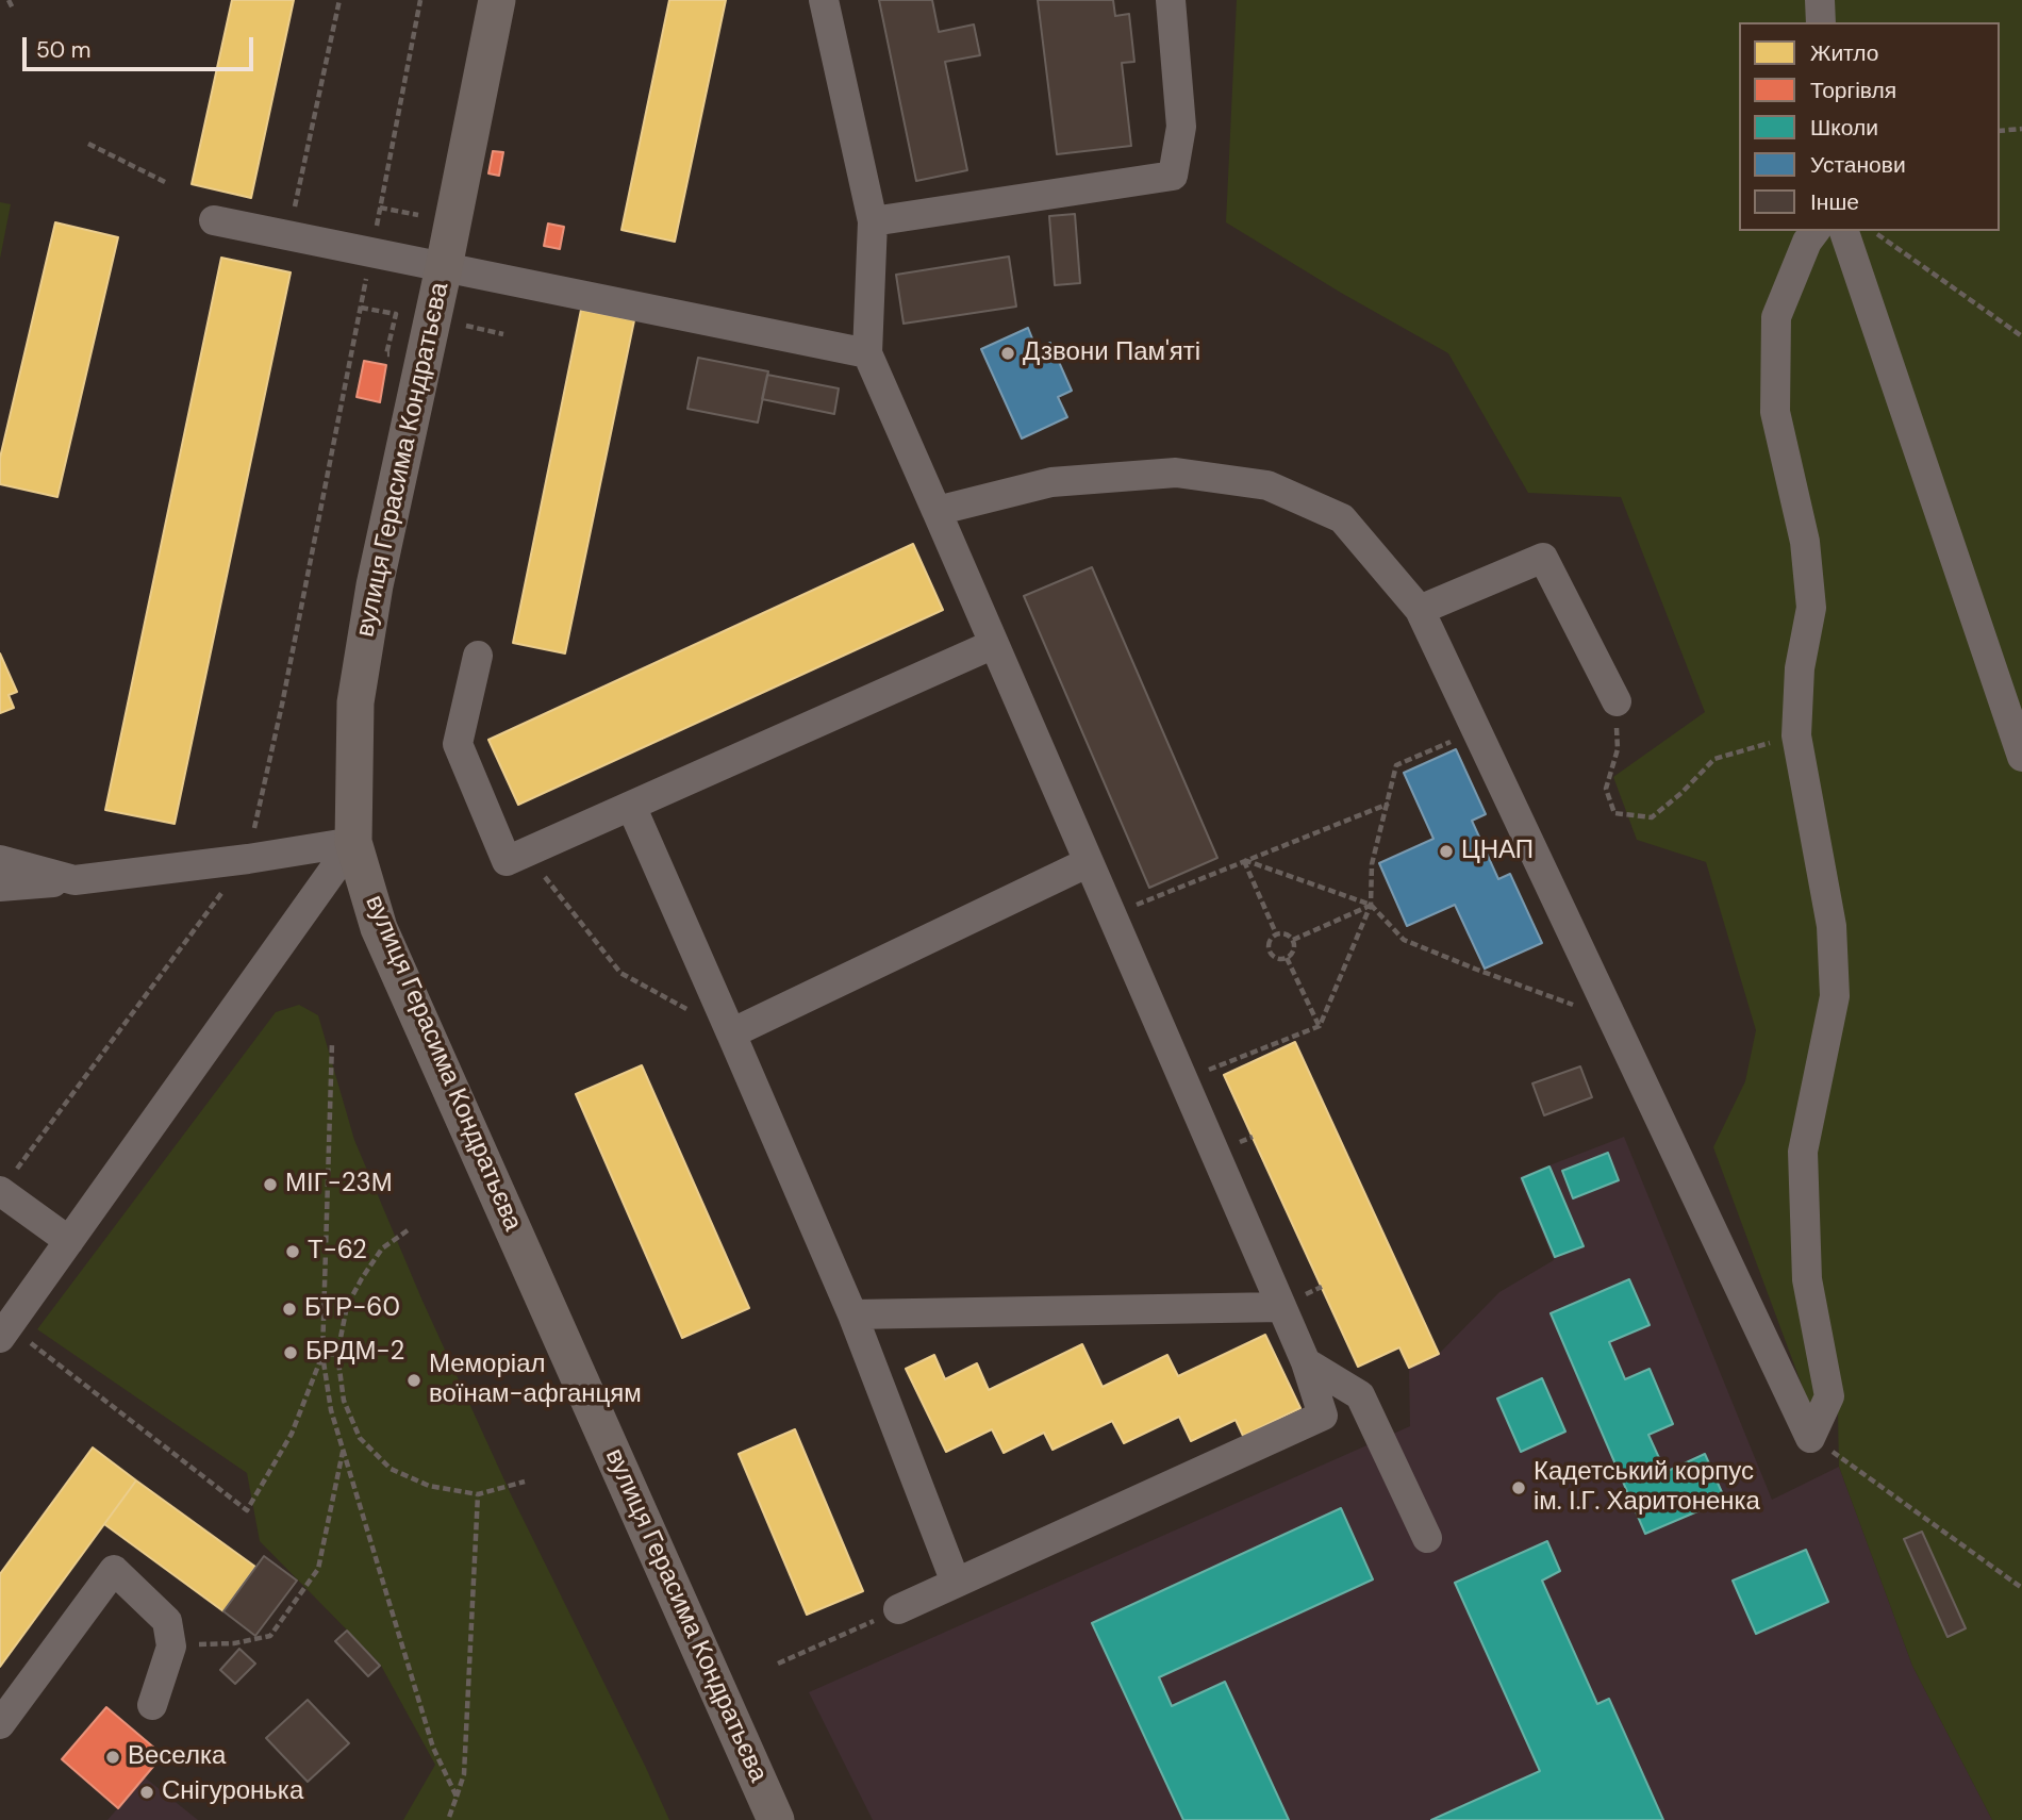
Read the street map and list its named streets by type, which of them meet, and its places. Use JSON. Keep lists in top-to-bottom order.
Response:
{
  "streets": {
    "main road": ["вулиця Герасима Кондратьєва"]
  },
  "places": [
    "Дзвони Пам'яті",
    "ЦНАП",
    "МІГ-23М",
    "Т-62",
    "БТР-60",
    "БРДМ-2",
    "Меморіал воїнам-афганцям",
    "Кадетський корпус ім. І.Г. Харитоненка",
    "Веселка",
    "Снігуронька"
  ],
  "legend": [
    "Житло",
    "Торгівля",
    "Школи",
    "Установи",
    "Інше"
  ],
  "scale_bar": "50 m"
}
